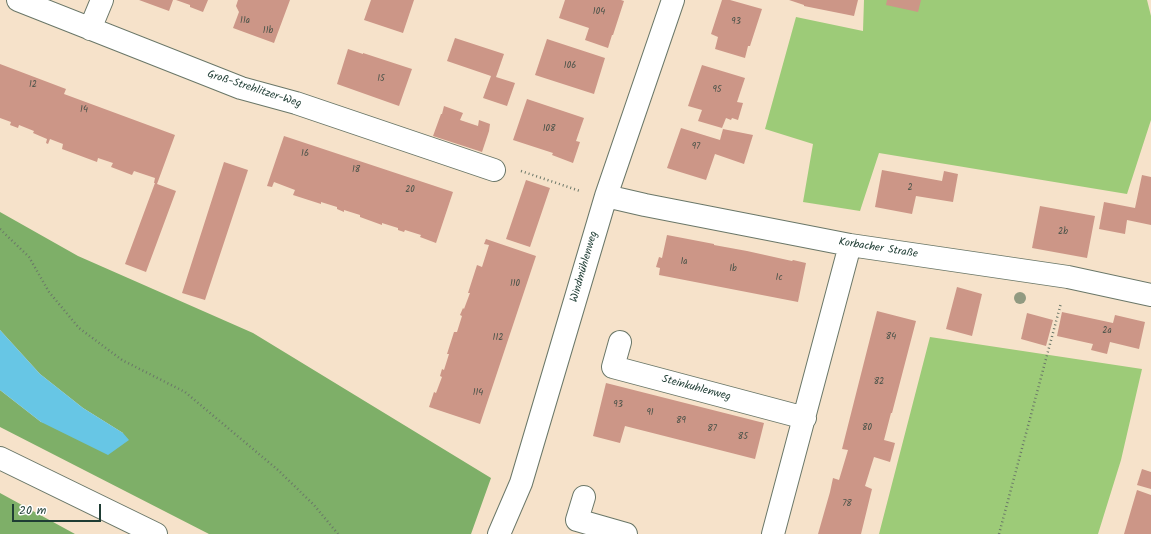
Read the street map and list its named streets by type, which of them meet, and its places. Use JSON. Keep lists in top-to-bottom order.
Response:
{
  "streets": {
    "street": [
      "Groß-Strehlitzer-Weg",
      "Korbacher Straße",
      "Windmühlenweg",
      "Steinkuhlenweg"
    ]
  },
  "crossings": [
    ["Korbacher Straße", "Windmühlenweg"]
  ],
  "house_numbers": [
    "104",
    "11a",
    "93",
    "11b",
    "106",
    "15",
    "12",
    "95",
    "14",
    "108",
    "97",
    "16",
    "18",
    "2",
    "20",
    "2b",
    "1a",
    "1b",
    "1c",
    "110",
    "2a",
    "84",
    "112",
    "82",
    "114",
    "93",
    "91",
    "89",
    "80",
    "87",
    "85",
    "78"
  ],
  "scale_bar": "20 m"
}
